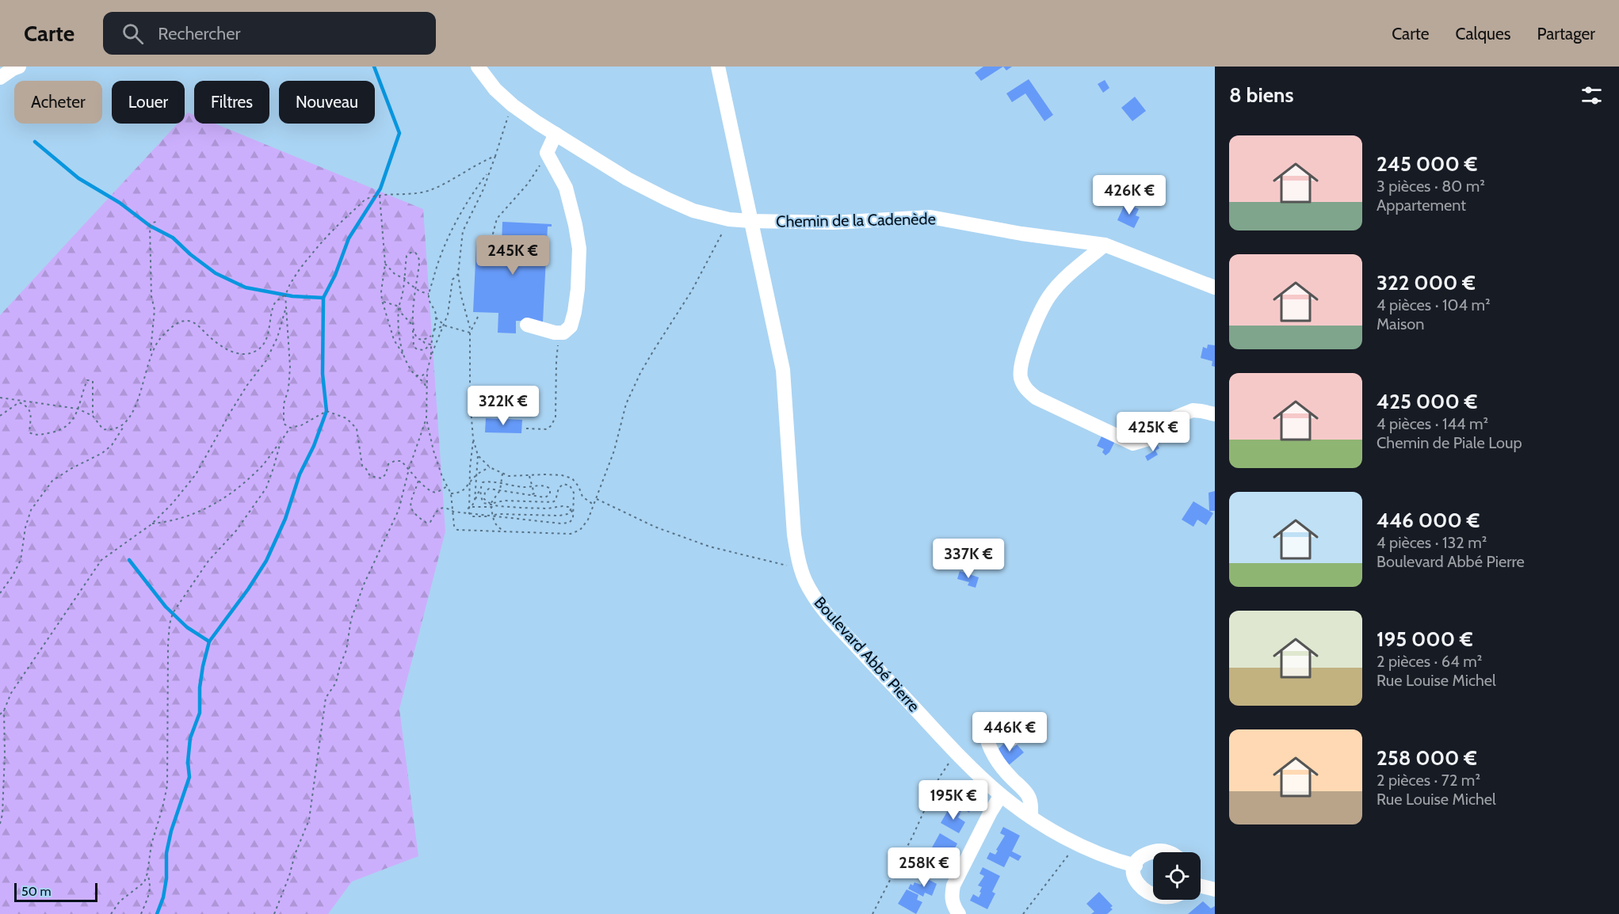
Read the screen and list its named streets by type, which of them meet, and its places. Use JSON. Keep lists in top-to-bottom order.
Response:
{
  "streets": {
    "street": ["Chemin de la Cadenède", "Boulevard Abbé Pierre"]
  },
  "crossings": [
    ["Chemin de la Cadenède", "Boulevard Abbé Pierre"]
  ],
  "scale_bar": "50 m",
  "page": {
    "header": "Carte",
    "search": "Rechercher",
    "nav": ["Carte", "Calques", "Partager"],
    "heading": "8 biens",
    "chip": [
      "Acheter",
      "Louer",
      "Filtres",
      "Nouveau"
    ],
    "list": [
      {
        "name": "245 000 €",
        "note": "3 pièces · 80 m² · Appartement"
      },
      {
        "name": "322 000 €",
        "note": "4 pièces · 104 m² · Maison"
      },
      {
        "name": "425 000 €",
        "note": "4 pièces · 144 m² · Chemin de Piale Loup"
      },
      {
        "name": "446 000 €",
        "note": "4 pièces · 132 m² · Boulevard Abbé Pierre"
      },
      {
        "name": "195 000 €",
        "note": "2 pièces · 64 m² · Rue Louise Michel"
      },
      {
        "name": "258 000 €",
        "note": "2 pièces · 72 m² · Rue Louise Michel"
      }
    ],
    "price": [
      "426K €",
      "245K €",
      "322K €",
      "425K €",
      "337K €",
      "446K €",
      "195K €",
      "258K €"
    ],
    "scale": "50 m"
  }
}
